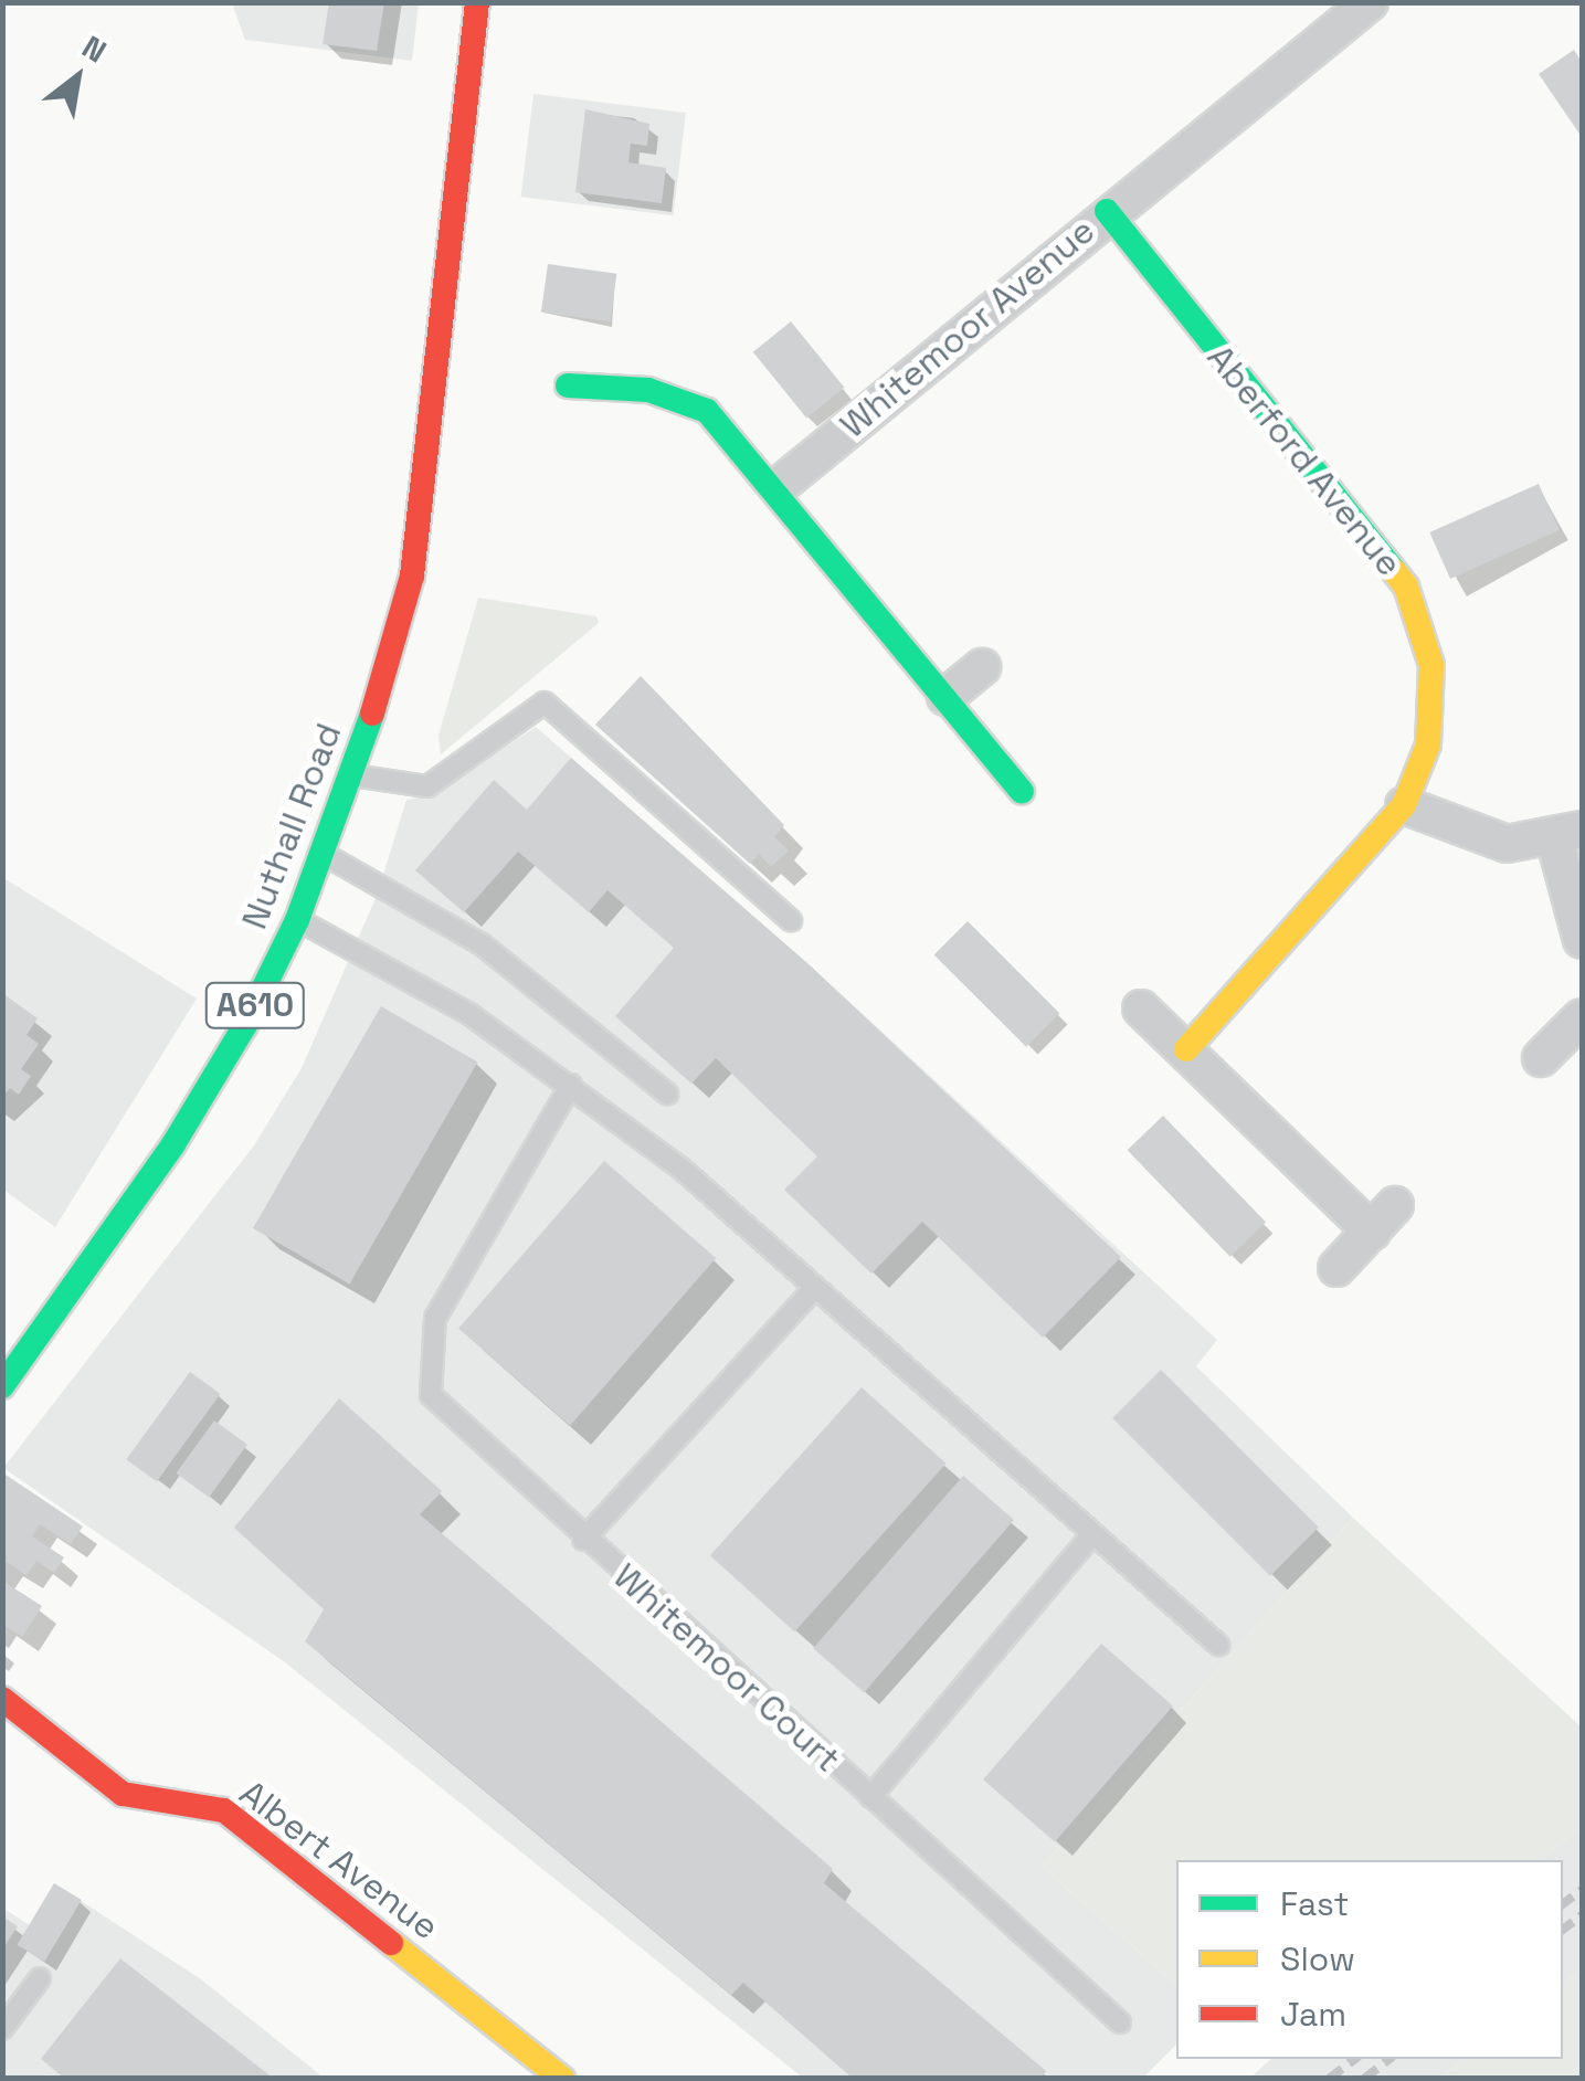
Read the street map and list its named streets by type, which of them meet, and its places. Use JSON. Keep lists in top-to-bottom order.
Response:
{
  "streets": {
    "street": [
      "Whitemoor Avenue",
      "Aberford Avenue",
      "Nuthall Road",
      "A610",
      "Albert Avenue"
    ],
    "lane": ["Whitemoor Court"]
  },
  "crossings": [
    ["Whitemoor Avenue", "Aberford Avenue"]
  ],
  "legend": ["Fast", "Slow", "Jam"],
  "north": "top right"
}
